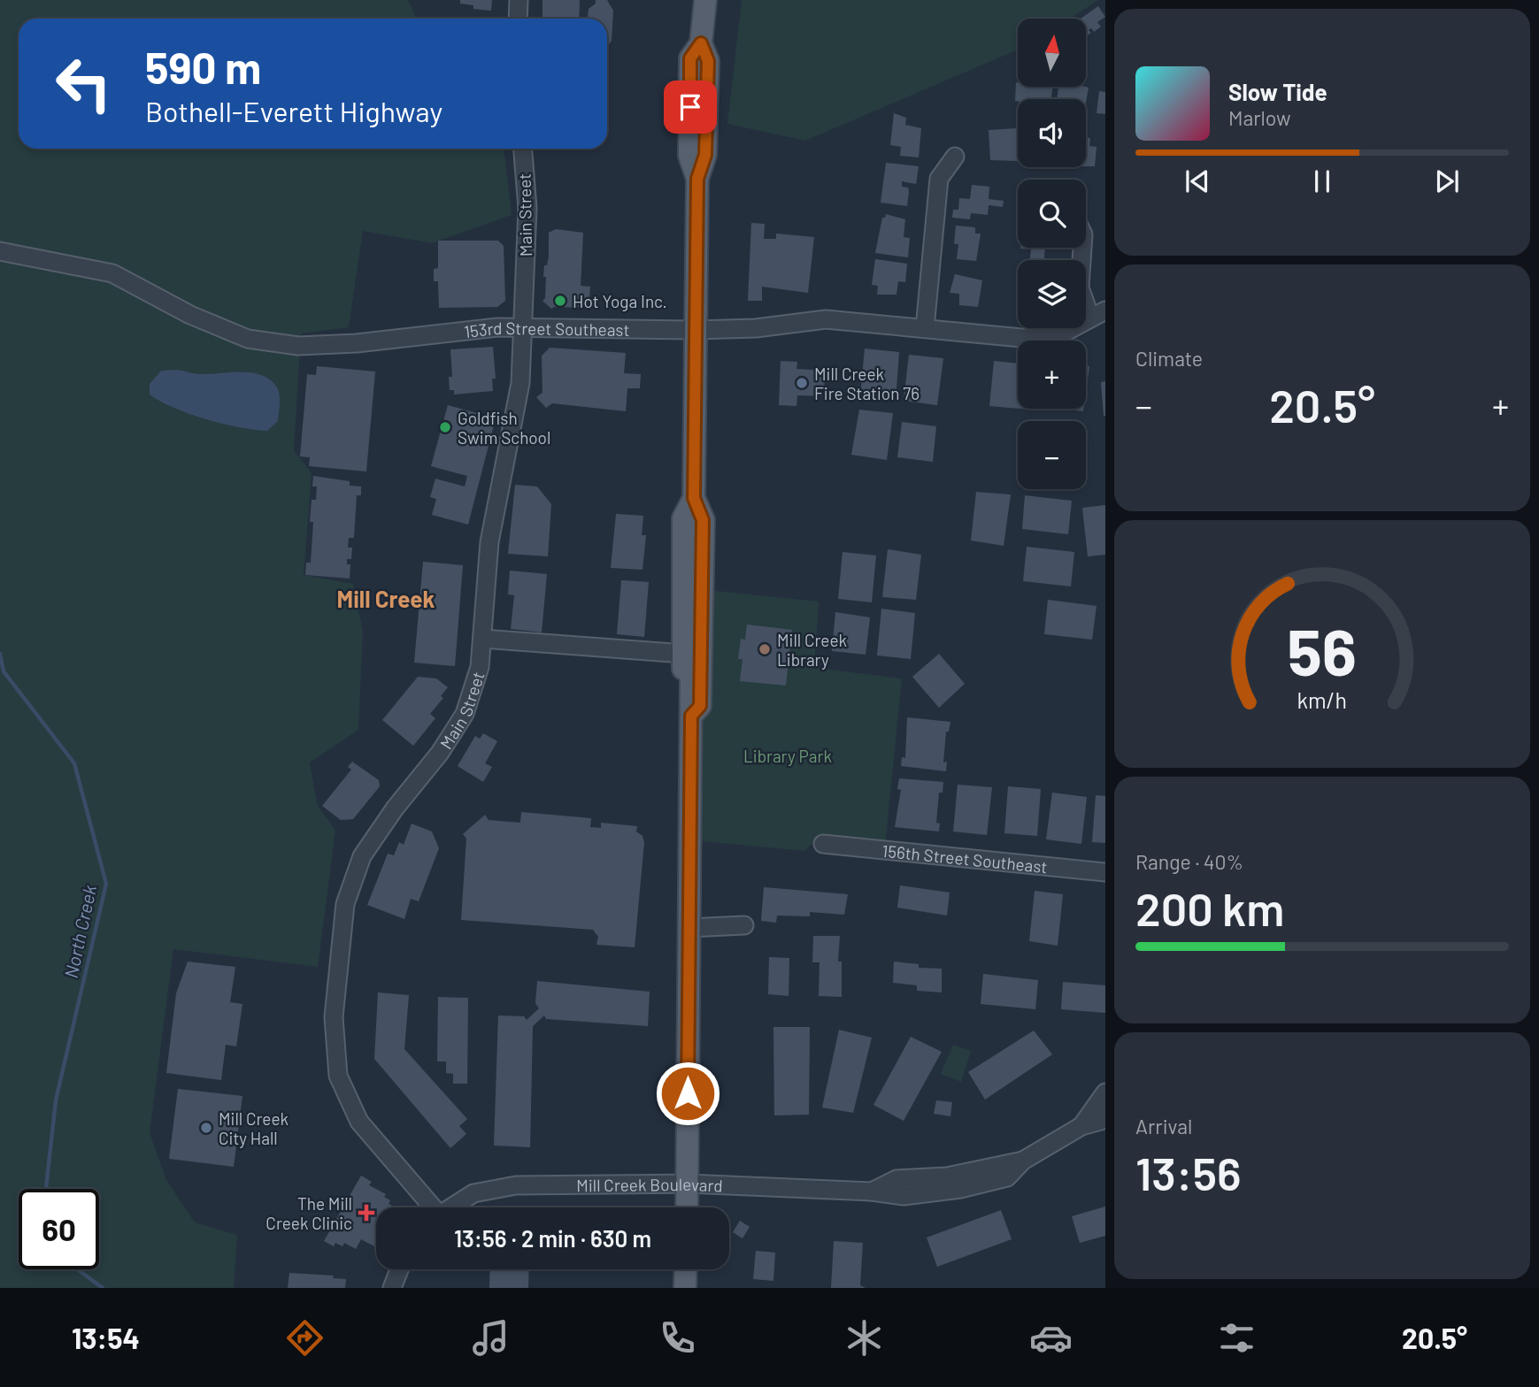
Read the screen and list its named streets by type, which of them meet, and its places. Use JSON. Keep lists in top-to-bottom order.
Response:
{
  "streets": {
    "street": [
      "Main Street",
      "153rd Street Southeast",
      "156th Street Southeast",
      "Mill Creek Boulevard"
    ]
  },
  "crossings": [
    ["Main Street", "153rd Street Southeast"]
  ],
  "districts": ["Mill Creek"],
  "water": ["North Creek"],
  "parks": ["Library Park"],
  "places": {
    "other": [
      "Hot Yoga Inc.",
      "Mill Creek Fire Station 76",
      "Goldfish Swim School",
      "Mill Creek Library",
      "Mill Creek City Hall"
    ],
    "health": ["The Mill Creek Clinic"]
  },
  "north": "top",
  "page": {
    "map_buttons": ["+", "−"],
    "turn": ["590 m", "Bothell-Everett Highway"],
    "song": ["Slow Tide", "Marlow"],
    "tile": [
      "Climate",
      ["Range · 40%", "200 km"],
      ["Arrival", "13:56"]
    ],
    "heat": ["−", "20.5°", "+"],
    "limit": "60",
    "trip": "13:56 · 2 min · 630 m",
    "tabs": ["13:54", "20.5°"],
    "gauge": ["56", "km/h"]
  }
}
